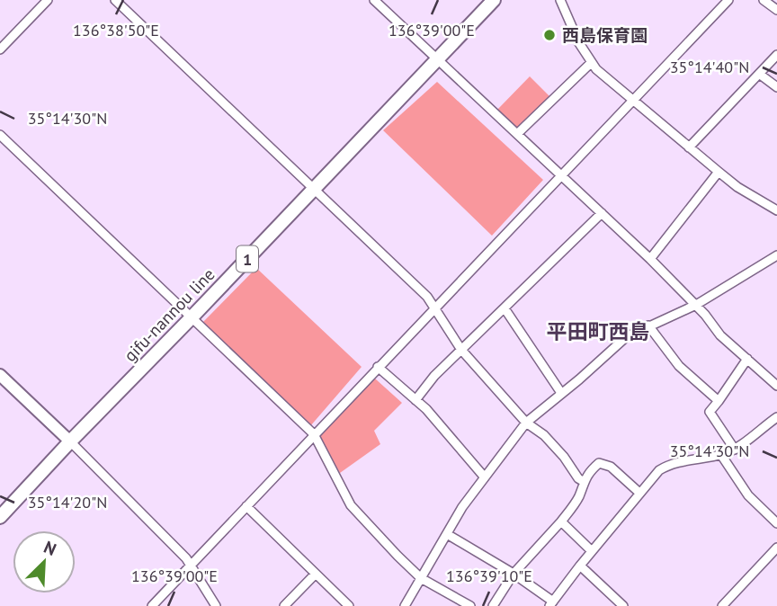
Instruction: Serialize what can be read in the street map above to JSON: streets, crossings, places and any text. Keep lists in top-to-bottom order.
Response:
{
  "streets": {
    "main road": ["1", "gifu-nannou line"]
  },
  "districts": ["平田町西島"],
  "places": ["西島保育園"],
  "north": "top right",
  "coordinates": [
    "136°38'50\"E",
    "136°39'00\"E",
    "35°14'40\"N",
    "35°14'30\"N",
    "35°14'20\"N",
    "136°39'10\"E"
  ]
}
